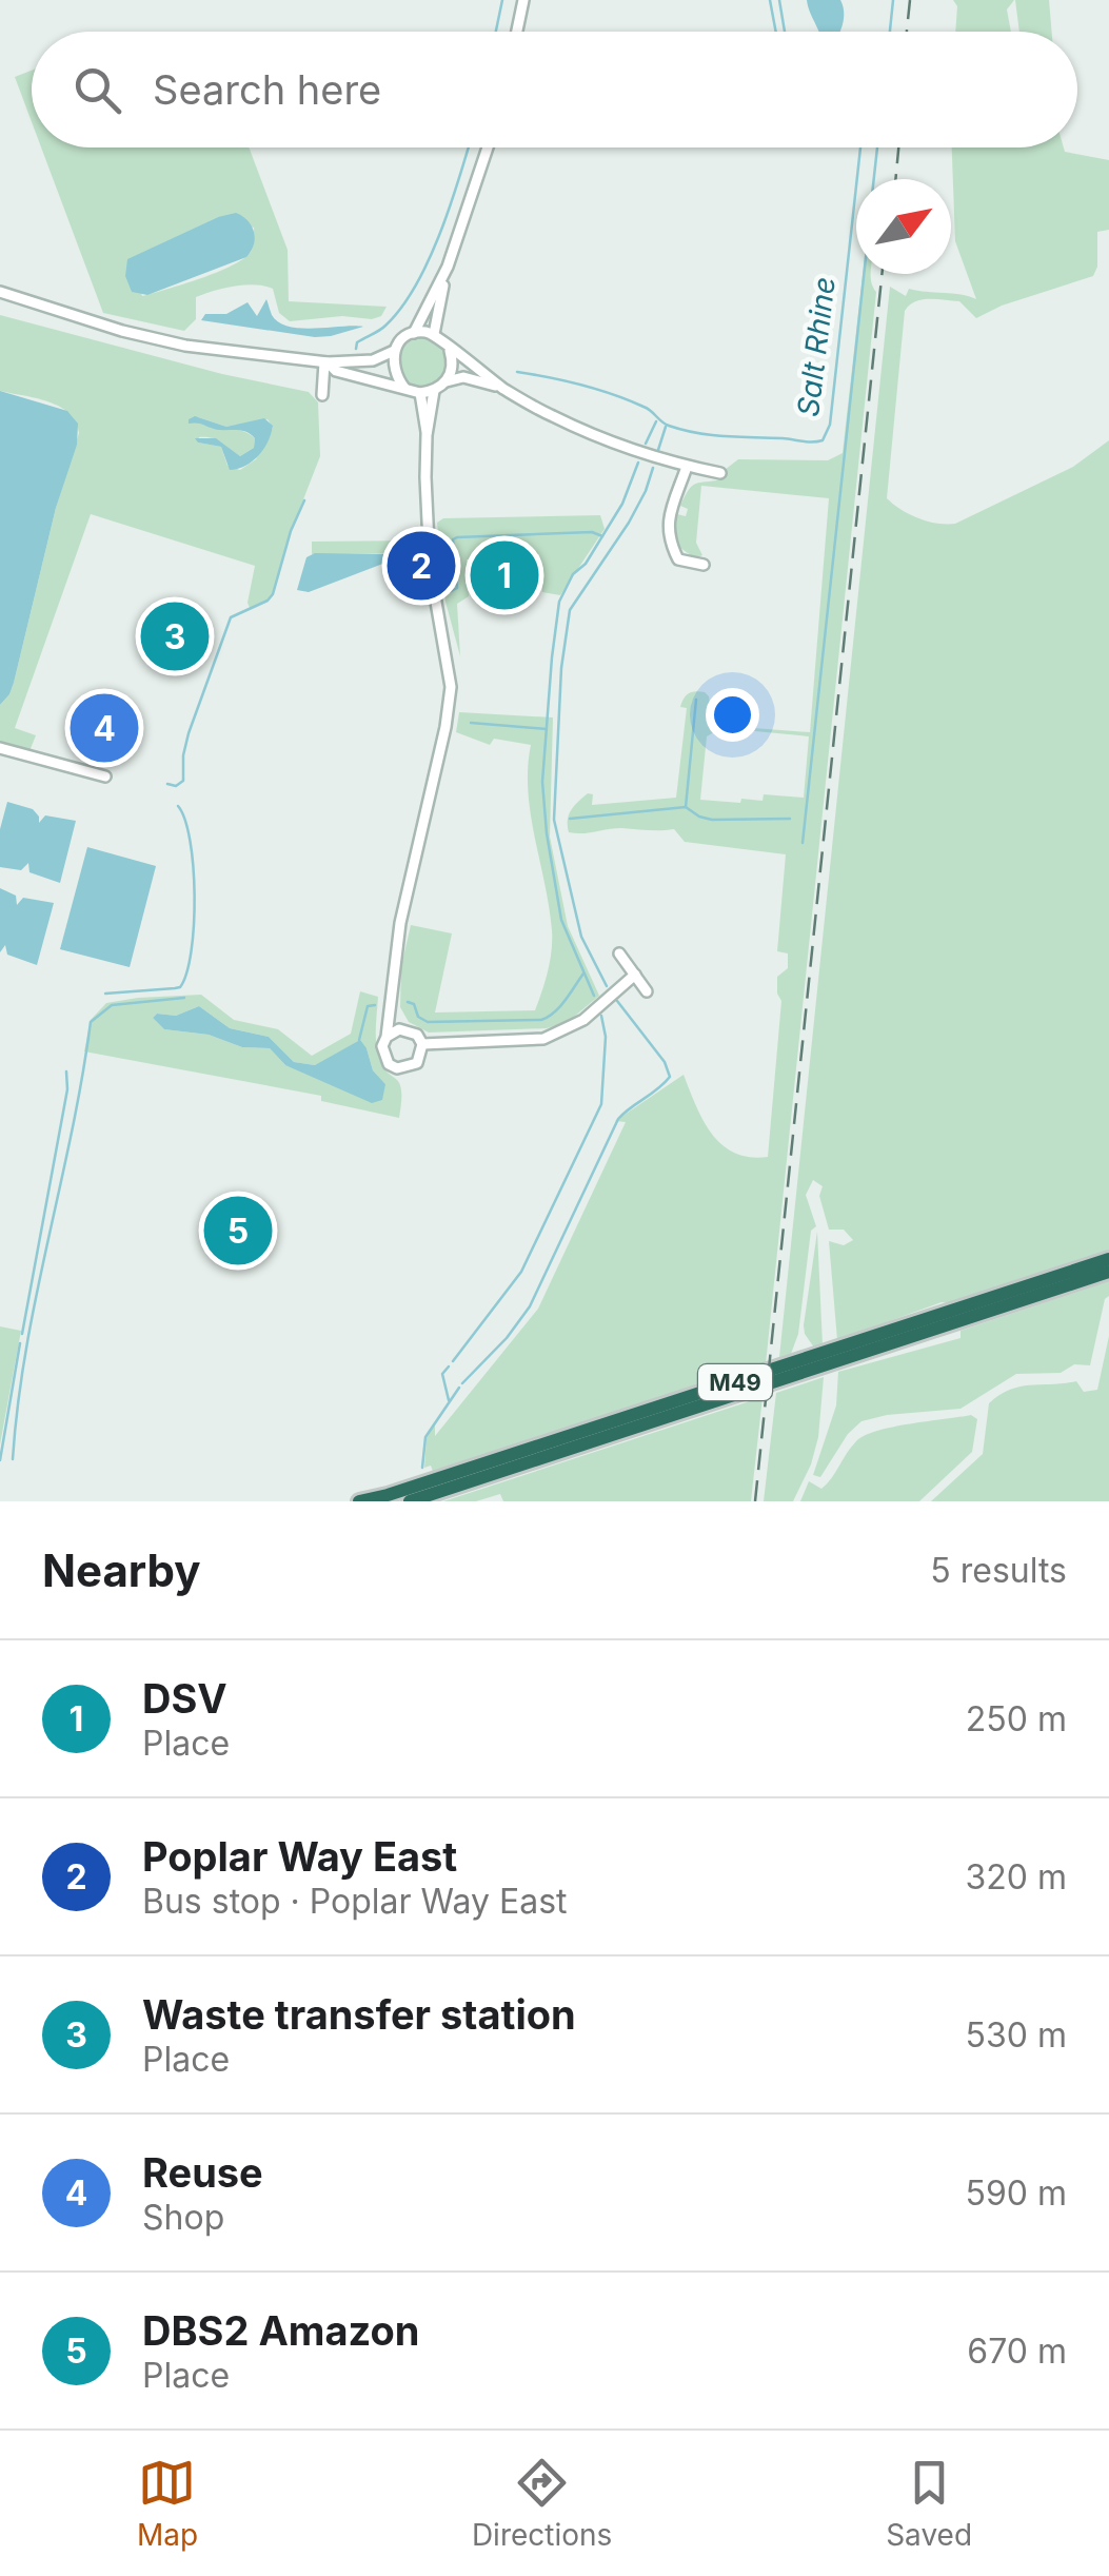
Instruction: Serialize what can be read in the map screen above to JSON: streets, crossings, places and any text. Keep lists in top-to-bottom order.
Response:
{
  "streets": {
    "highway": ["M49"]
  },
  "water": ["Salt Rhine"],
  "north": "top right",
  "page": {
    "search": "Search here",
    "pins": [
      "2",
      "1",
      "3",
      "4",
      "5"
    ],
    "heading": ["Nearby", "5 results"],
    "list": [
      {
        "mark": "1",
        "name": "DSV",
        "note": "Place",
        "value": "250 m"
      },
      {
        "mark": "2",
        "name": "Poplar Way East",
        "note": "Bus stop · Poplar Way East",
        "value": "320 m"
      },
      {
        "mark": "3",
        "name": "Waste transfer station",
        "note": "Place",
        "value": "530 m"
      },
      {
        "mark": "4",
        "name": "Reuse",
        "note": "Shop",
        "value": "590 m"
      },
      {
        "mark": "5",
        "name": "DBS2 Amazon",
        "note": "Place",
        "value": "670 m"
      }
    ],
    "nav": ["Map", "Directions", "Saved"]
  }
}
